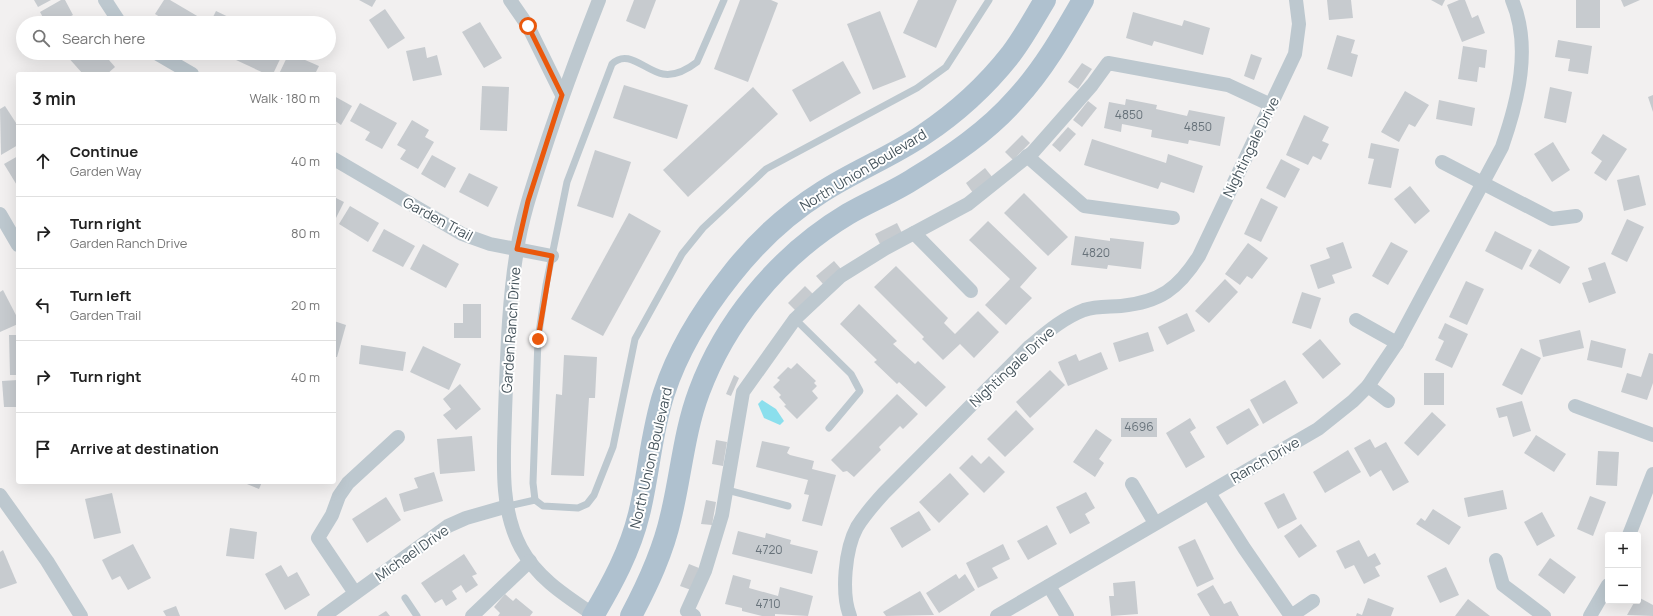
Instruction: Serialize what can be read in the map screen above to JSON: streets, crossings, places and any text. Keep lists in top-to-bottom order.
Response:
{
  "streets": {
    "main road": ["North Union Boulevard"],
    "street": [
      "Nightingale Drive",
      "Garden Trail",
      "Garden Ranch Drive",
      "Ranch Drive",
      "Michael Drive"
    ]
  },
  "crossings": [
    ["North Union Boulevard", "Garden Ranch Drive"],
    ["Garden Trail", "Garden Ranch Drive"],
    ["Garden Ranch Drive", "Michael Drive"]
  ],
  "house_numbers": [
    "4850",
    "4850",
    "4820",
    "4696",
    "4720",
    "4710"
  ],
  "page": {
    "search": "Search here",
    "heading": ["3 min", "Walk · 180 m"],
    "list": [
      ["Continue", "Garden Way", "40 m"],
      ["Turn right", "Garden Ranch Drive", "80 m"],
      ["Turn left", "Garden Trail", "20 m"],
      ["Turn right", "40 m"],
      "Arrive at destination"
    ],
    "map_buttons": ["+", "−"]
  }
}
